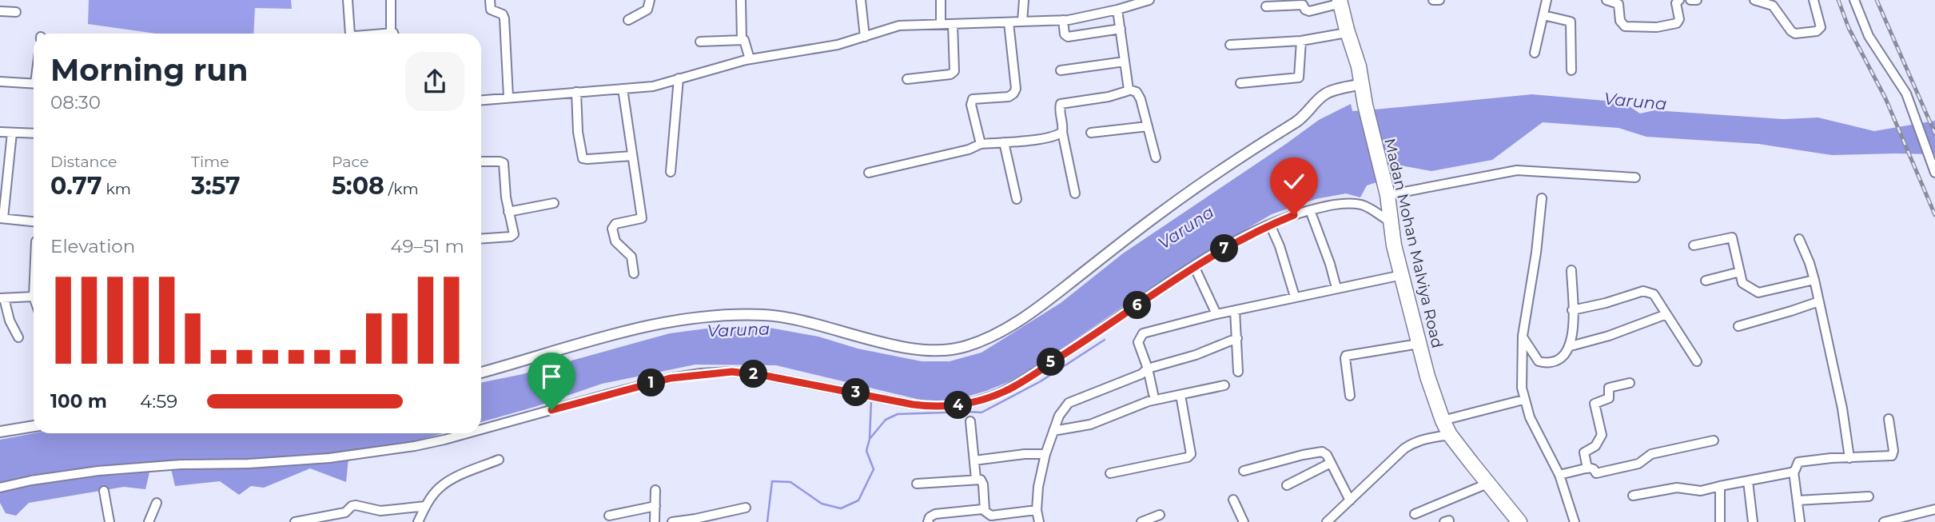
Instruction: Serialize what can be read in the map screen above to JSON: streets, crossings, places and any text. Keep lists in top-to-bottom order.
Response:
{
  "streets": {
    "highway": ["Madan Mohan Malviya Road"]
  },
  "water": ["Varuna"],
  "page": {
    "heading": ["Morning run", "08:30"],
    "stats": [
      ["Distance", "0.77 km"],
      ["Time", "3:57"],
      ["Pace", "5:08 /km"]
    ],
    "chart": ["Elevation", "49–51 m"],
    "pins": [
      "7",
      "6",
      "5",
      "2",
      "1",
      "3",
      "4"
    ],
    "list": [
      {
        "name": "100 m",
        "note": "4:59"
      }
    ]
  }
}
